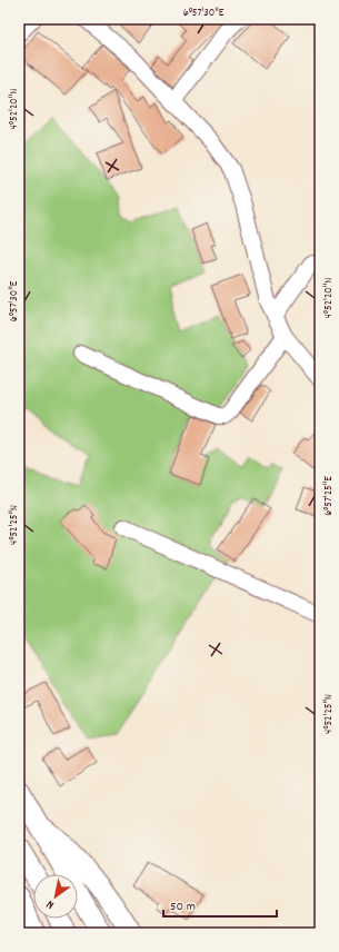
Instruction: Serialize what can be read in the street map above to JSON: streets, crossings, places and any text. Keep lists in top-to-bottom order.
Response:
{
  "scale_bar": "50 m",
  "north": "bottom left",
  "coordinates": [
    "6°57'30\"E",
    "4°52'20\"N",
    "6°57'25\"E",
    "4°52'25\"N"
  ]
}
